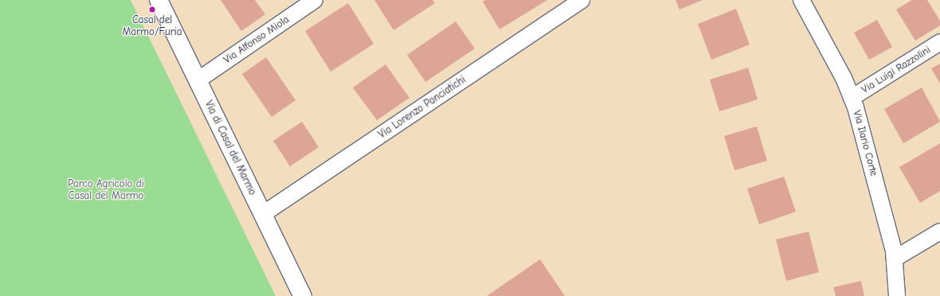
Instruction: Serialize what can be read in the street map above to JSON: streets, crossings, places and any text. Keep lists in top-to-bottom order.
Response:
{
  "streets": {
    "main road": ["Via di Casal del Marmo"],
    "street": [
      "Via Alfonso Miola",
      "Via Luigi Razzolini",
      "Via Lorenzo Panciatichi",
      "Via Ilario Corte"
    ]
  },
  "crossings": [
    ["Via Alfonso Miola", "Via di Casal del Marmo"],
    ["Via Luigi Razzolini", "Via Ilario Corte"],
    ["Via Lorenzo Panciatichi", "Via di Casal del Marmo"]
  ],
  "parks": ["Parco Agricolo di Casal del Marmo"],
  "places": ["Casal del Marmo/Furia"]
}
